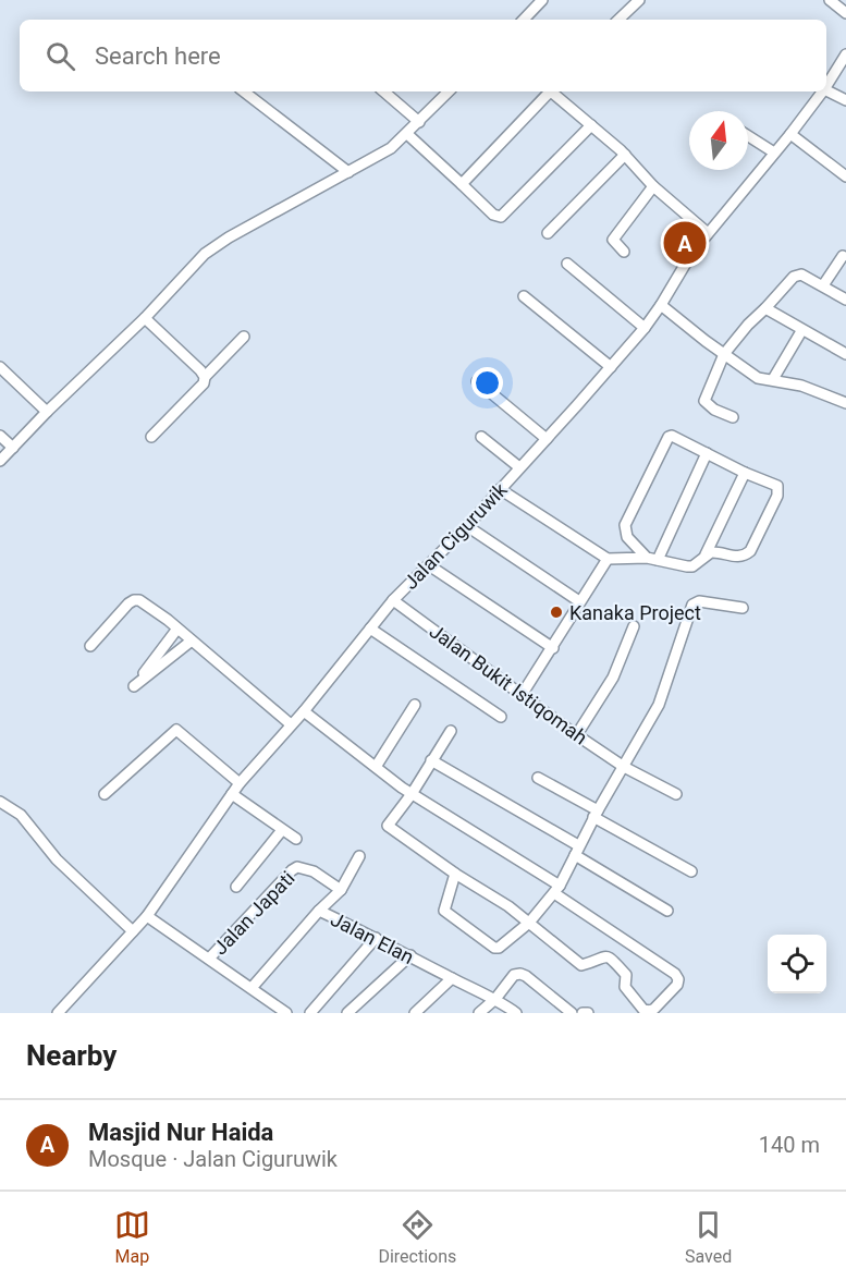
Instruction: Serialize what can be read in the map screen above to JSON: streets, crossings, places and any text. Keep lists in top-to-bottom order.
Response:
{
  "streets": {
    "street": [
      "Jalan Ciguruwik",
      "Jalan Bukit Istiqomah",
      "Jalan Japati",
      "Jalan Elan"
    ]
  },
  "crossings": [
    ["Jalan Ciguruwik", "Jalan Bukit Istiqomah"]
  ],
  "places": ["Kanaka Project"],
  "north": "top",
  "page": {
    "search": "Search here",
    "pins": "A",
    "heading": "Nearby",
    "list": [
      {
        "mark": "A",
        "name": "Masjid Nur Haida",
        "note": "Mosque · Jalan Ciguruwik",
        "value": "140 m"
      }
    ],
    "nav": ["Map", "Directions", "Saved"]
  }
}
